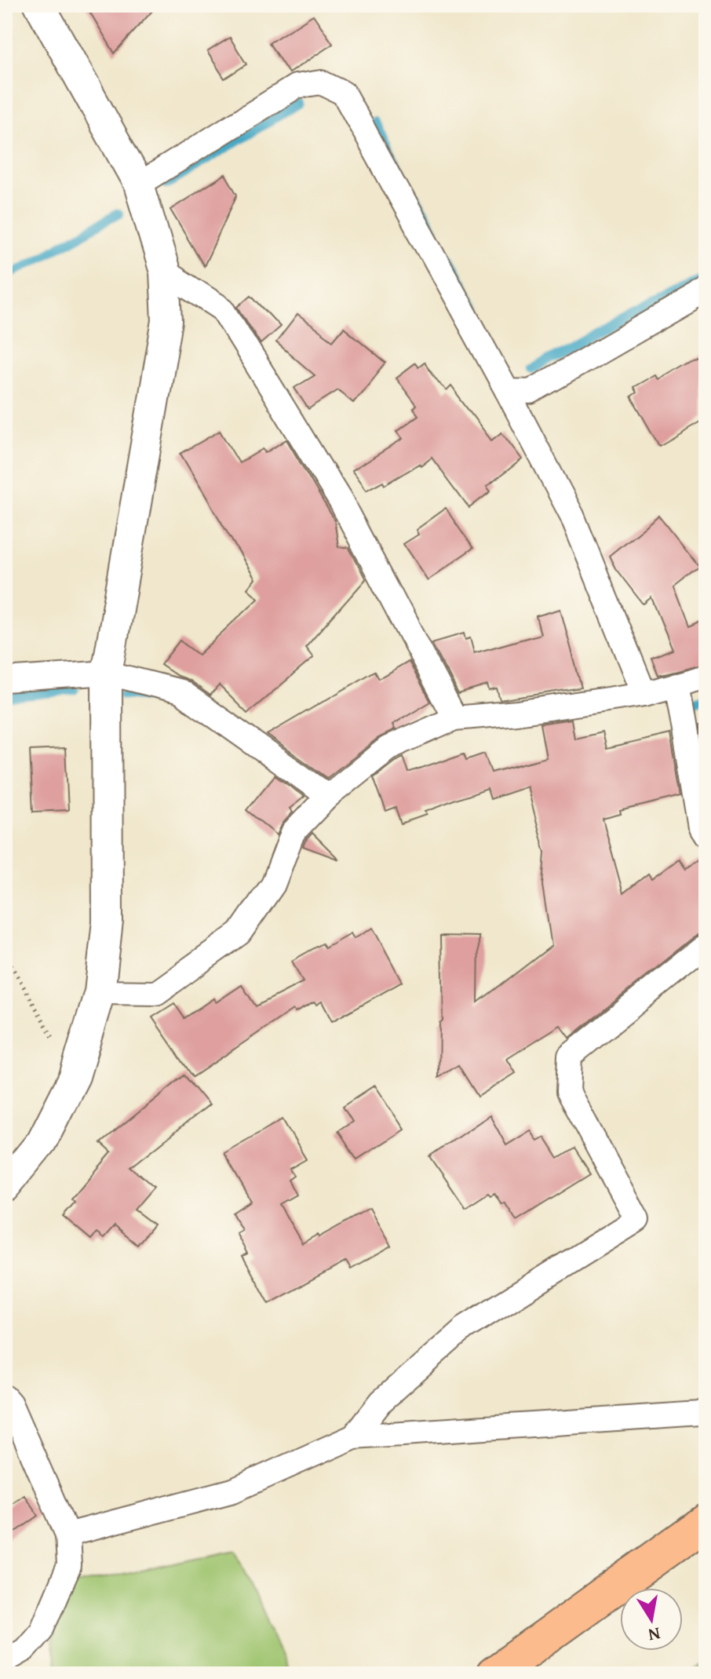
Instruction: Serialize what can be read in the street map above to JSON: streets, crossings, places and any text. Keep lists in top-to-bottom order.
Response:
{
  "north": "bottom"
}
